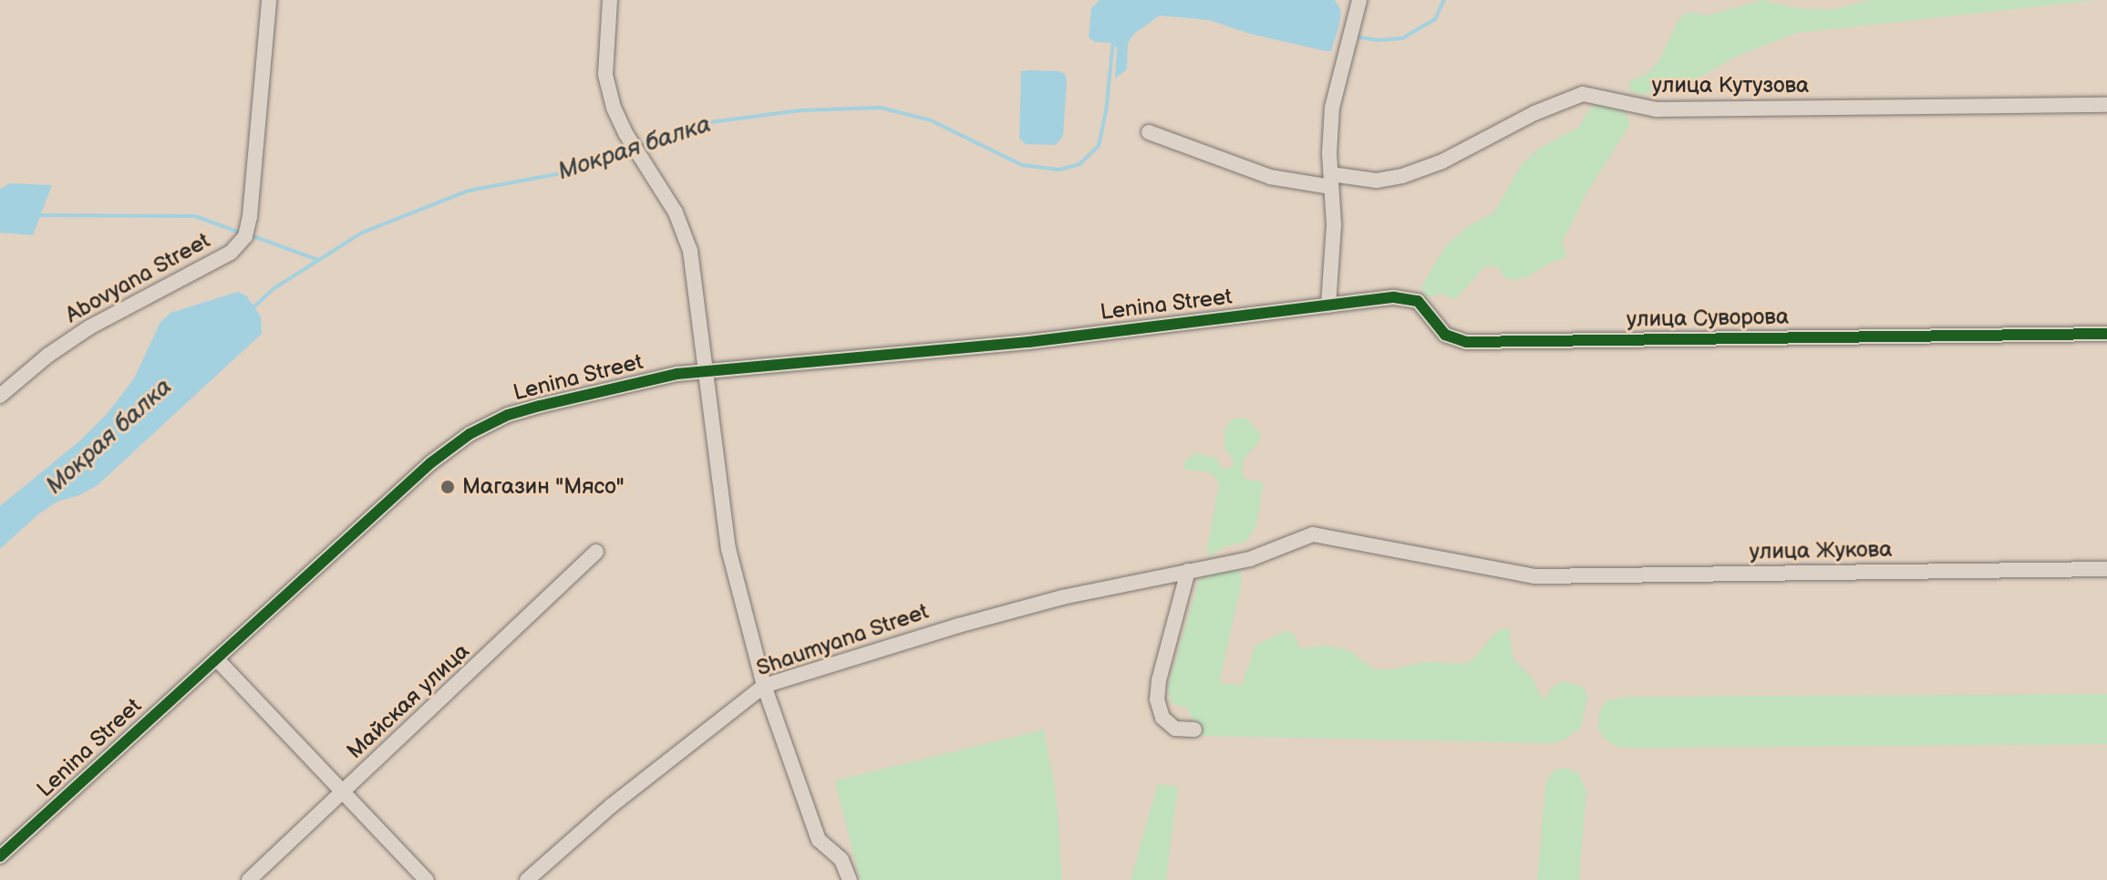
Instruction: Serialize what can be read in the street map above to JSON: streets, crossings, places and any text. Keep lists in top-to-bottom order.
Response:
{
  "streets": {
    "street": [
      "улица Кутузова",
      "Abovyana Street",
      "Lenina Street",
      "улица Суворова",
      "улица Жукова",
      "Shaumyana Street",
      "Майская улица"
    ]
  },
  "crossings": [
    ["Lenina Street", "улица Суворова"],
    ["улица Жукова", "Shaumyana Street"]
  ],
  "water": ["Мокрая балка"],
  "places": ["Магазин \"Мясо\""]
}
